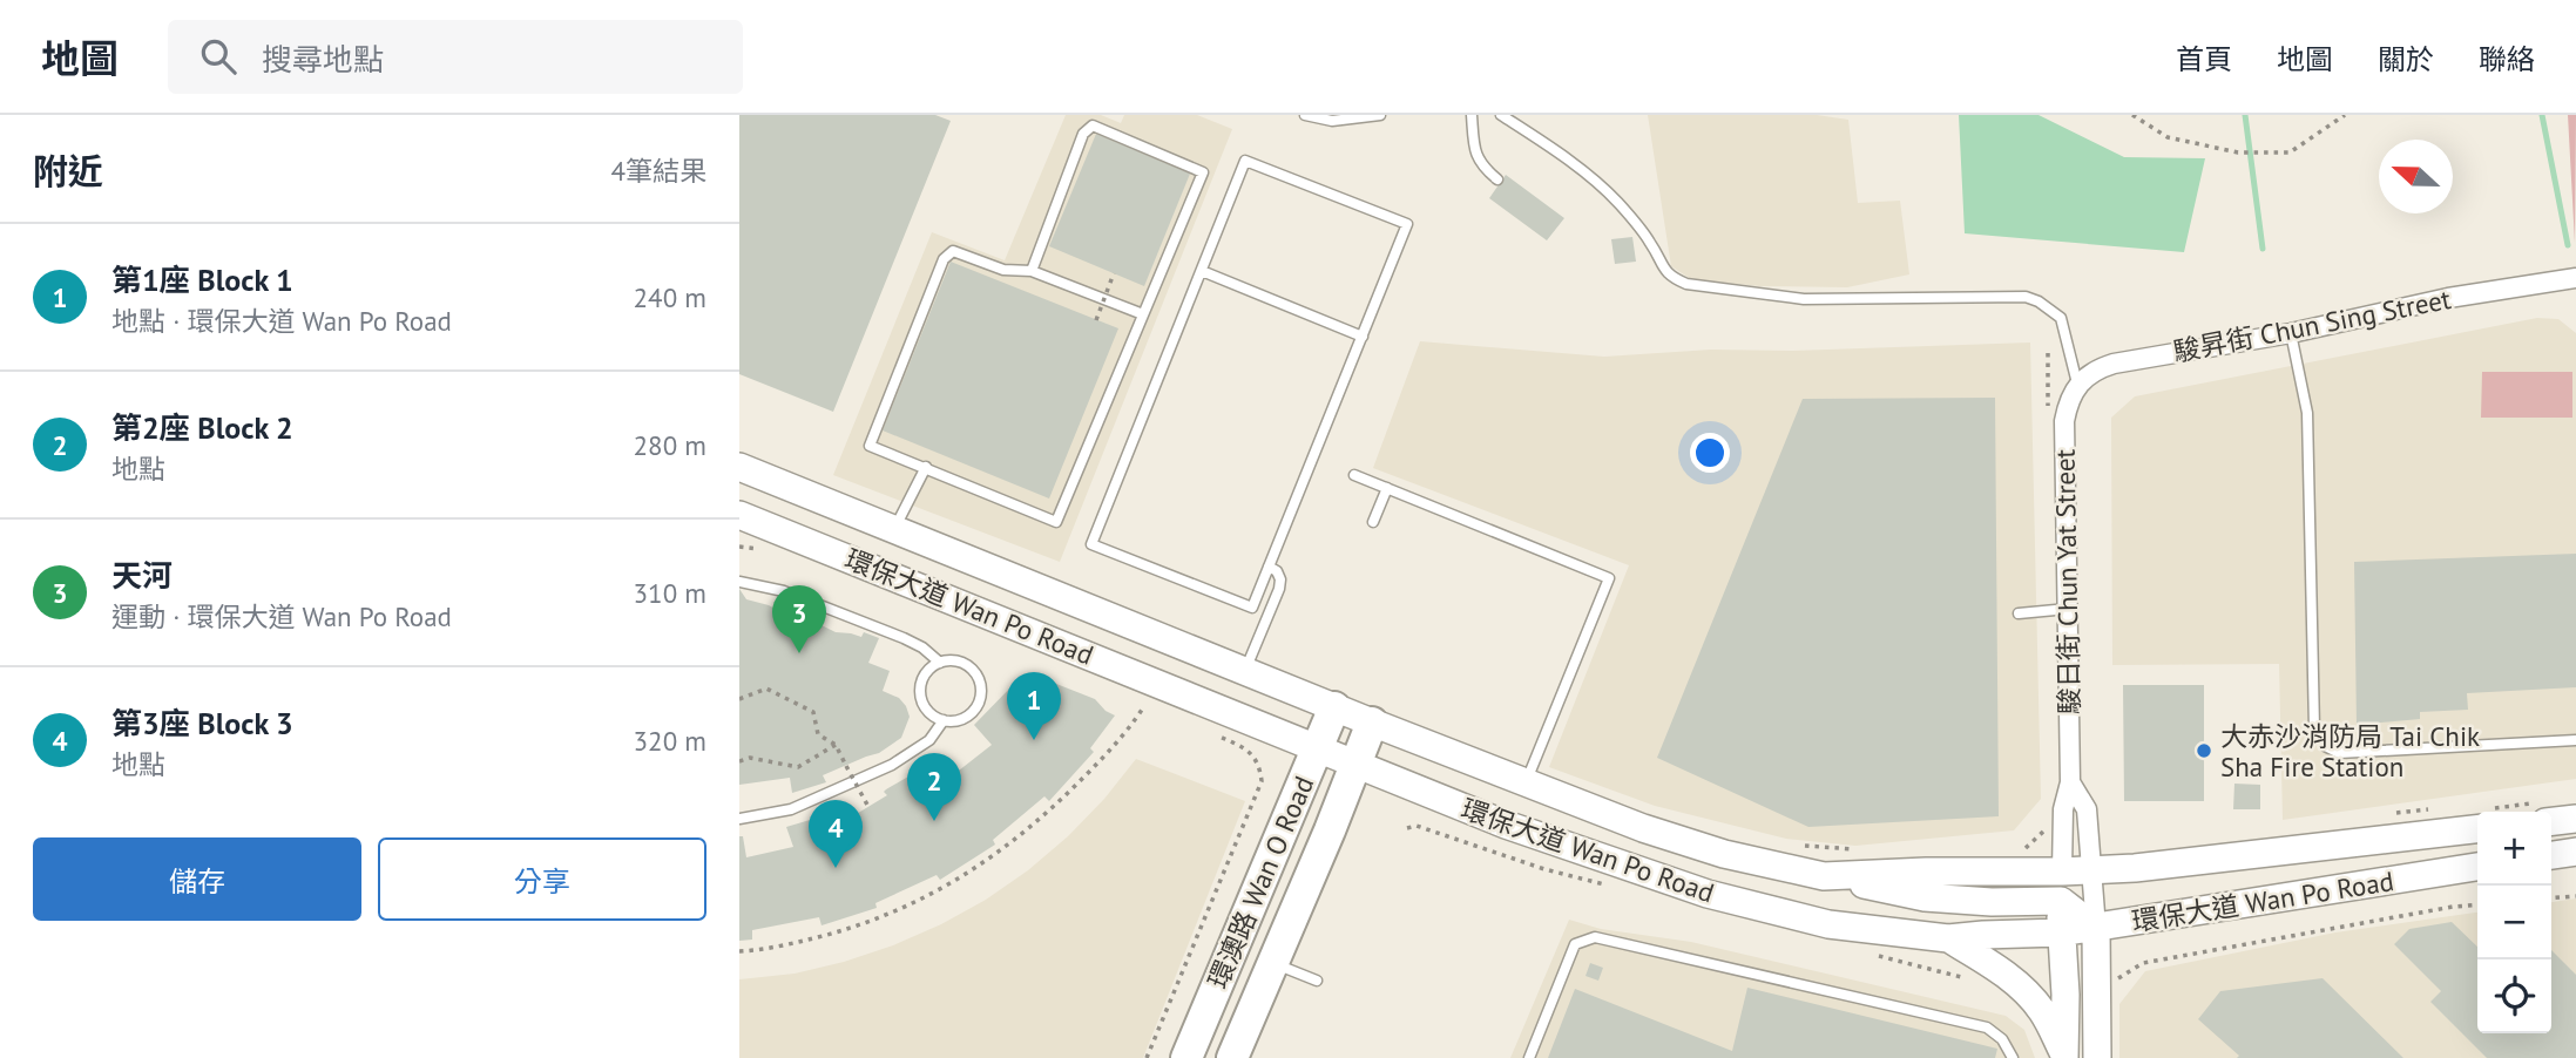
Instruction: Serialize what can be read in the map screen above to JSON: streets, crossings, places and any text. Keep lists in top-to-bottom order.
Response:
{
  "streets": {
    "main road": ["駿日街 Chun Yat Street", "環保大道 Wan Po Road", "環澳路 Wan O Road"],
    "street": ["駿昇街 Chun Sing Street"]
  },
  "crossings": [
    ["駿昇街 Chun Sing Street", "駿日街 Chun Yat Street"],
    ["駿日街 Chun Yat Street", "環保大道 Wan Po Road"],
    ["環保大道 Wan Po Road", "環澳路 Wan O Road"]
  ],
  "places": ["大赤沙消防局 Tai Chik Sha Fire Station"],
  "north": "left",
  "page": {
    "header": "地圖",
    "search": "搜尋地點",
    "nav": [
      "首頁",
      "地圖",
      "關於",
      "聯絡"
    ],
    "heading": ["附近", "4筆結果"],
    "list": [
      {
        "mark": "1",
        "name": "第1座 Block 1",
        "note": "地點 · 環保大道 Wan Po Road",
        "value": "240 m"
      },
      {
        "mark": "2",
        "name": "第2座 Block 2",
        "note": "地點",
        "value": "280 m"
      },
      {
        "mark": "3",
        "name": "天河",
        "note": "運動 · 環保大道 Wan Po Road",
        "value": "310 m"
      },
      {
        "mark": "4",
        "name": "第3座 Block 3",
        "note": "地點",
        "value": "320 m"
      }
    ],
    "pins": [
      "3",
      "1",
      "2",
      "4"
    ],
    "map_buttons": ["+", "−"],
    "buttons": ["儲存", "分享"]
  }
}
